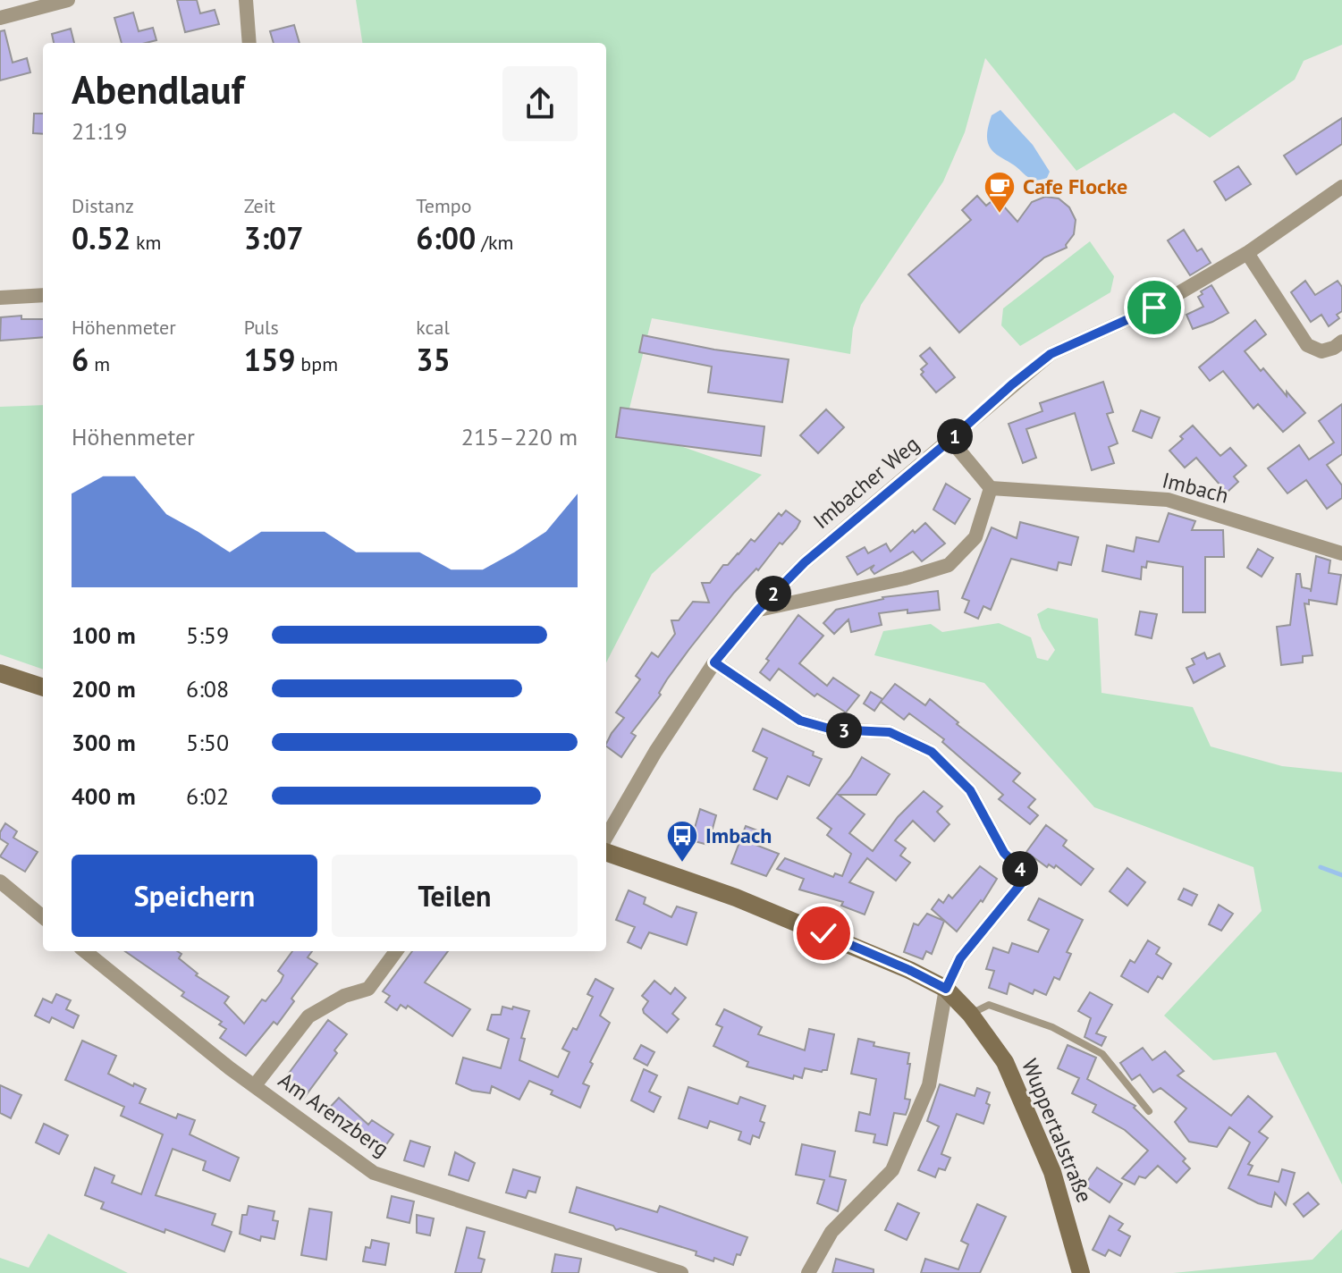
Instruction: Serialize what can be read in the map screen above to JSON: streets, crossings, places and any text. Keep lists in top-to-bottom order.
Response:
{
  "streets": {
    "main road": ["Wuppertalstraße"],
    "street": ["Imbacher Weg", "Imbach", "Am Arenzberg"]
  },
  "places": {
    "cafe": ["Cafe Flocke"],
    "bus stop": ["Imbach"]
  },
  "page": {
    "heading": ["Abendlauf", "21:19"],
    "stats": [
      ["Distanz", "0.52 km"],
      ["Zeit", "3:07"],
      ["Tempo", "6:00 /km"],
      ["Höhenmeter", "6 m"],
      ["Puls", "159 bpm"],
      ["kcal", "35"]
    ],
    "chart": ["Höhenmeter", "215–220 m"],
    "pins": [
      "1",
      "2",
      "3",
      "4"
    ],
    "list": [
      {
        "name": "100 m",
        "note": "5:59"
      },
      {
        "name": "200 m",
        "note": "6:08"
      },
      {
        "name": "300 m",
        "note": "5:50"
      },
      {
        "name": "400 m",
        "note": "6:02"
      }
    ],
    "buttons": ["Speichern", "Teilen"]
  }
}
